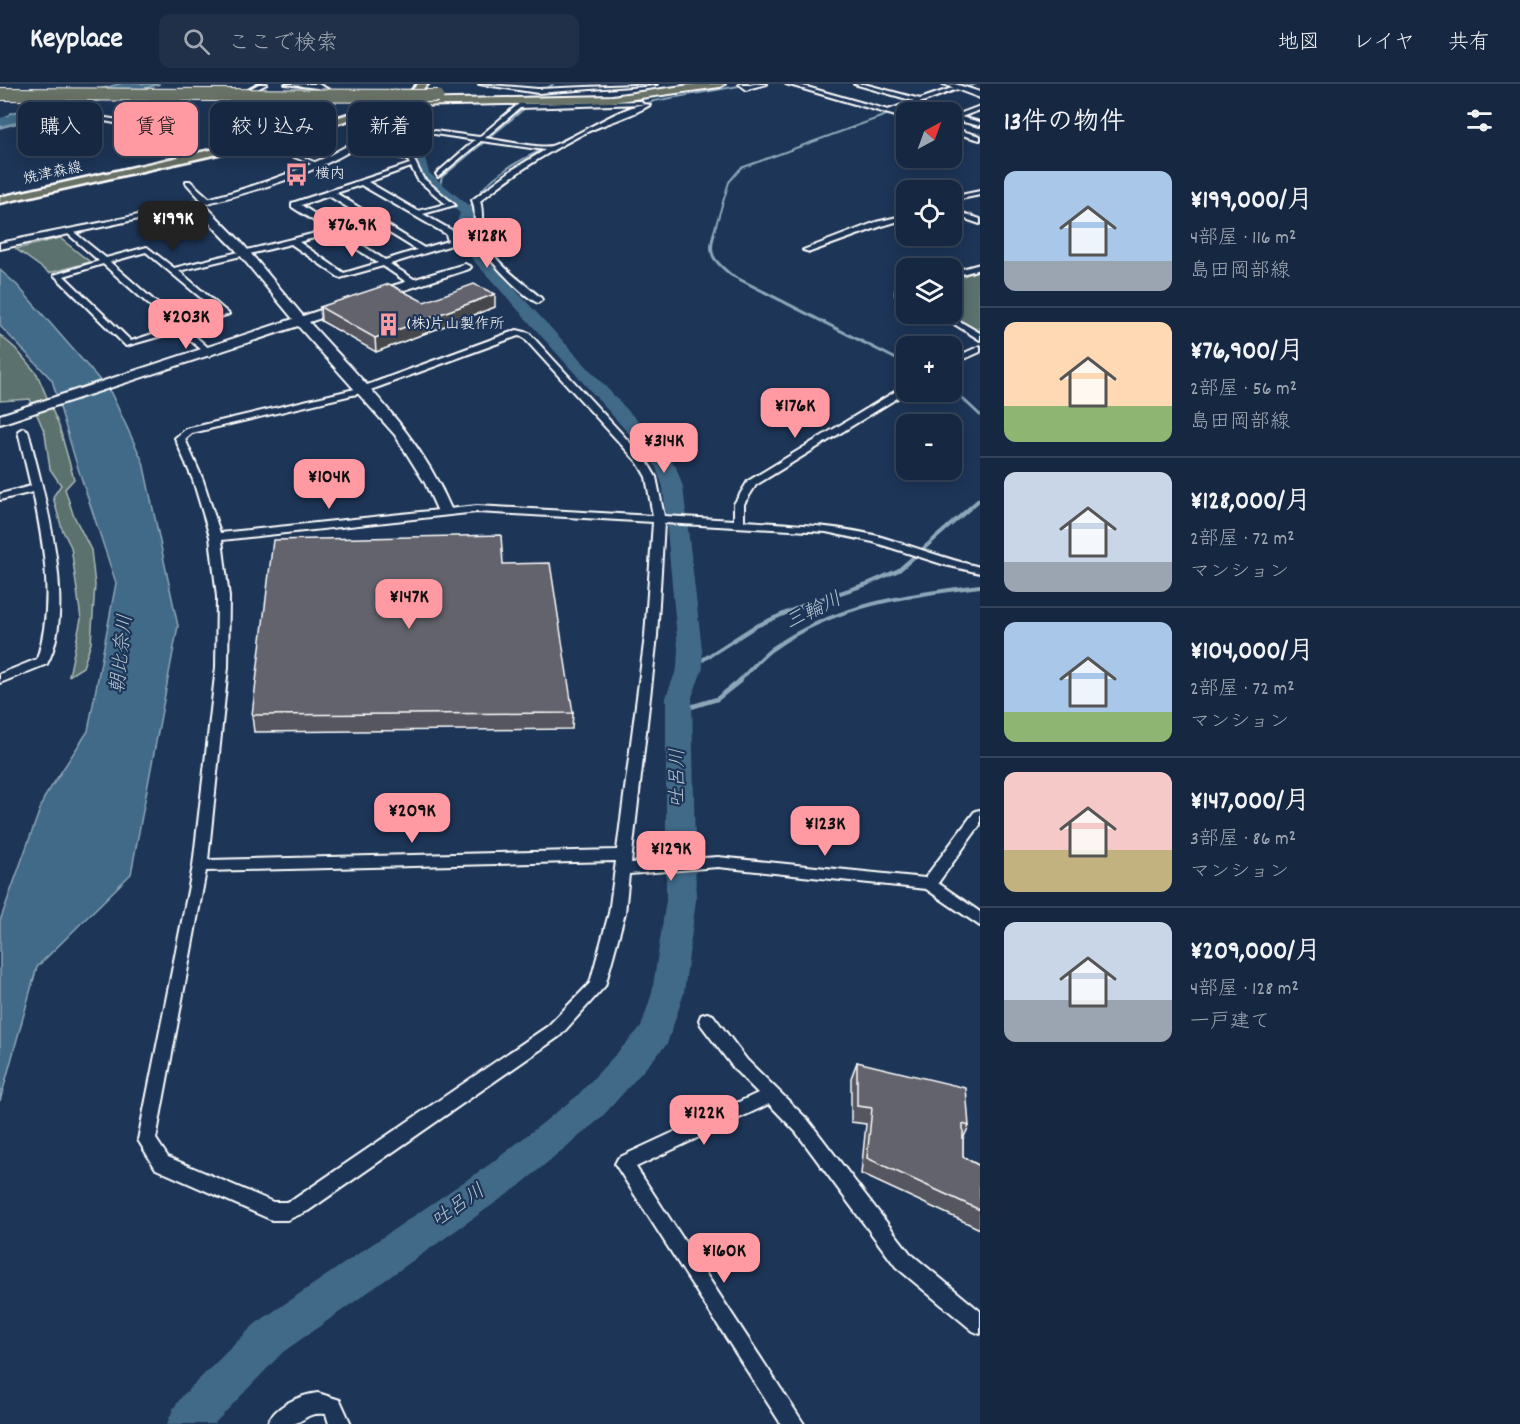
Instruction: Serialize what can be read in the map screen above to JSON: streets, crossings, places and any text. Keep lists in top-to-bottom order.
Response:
{
  "streets": {
    "main road": ["焼津森線"]
  },
  "water": ["三輪川", "朝比奈川", "吐呂川"],
  "places": {
    "bus stop": ["横内"],
    "building": ["(株)片山製作所"]
  },
  "north": "top right",
  "page": {
    "header": "Keyplace",
    "search": "ここで検索",
    "nav": ["地図", "レイヤ", "共有"],
    "heading": "13件の物件",
    "map_buttons": ["+", "−"],
    "chip": [
      "購入",
      "賃貸",
      "絞り込み",
      "新着"
    ],
    "list": [
      {
        "name": "¥199,000/月",
        "note": "4部屋 · 116 m² · 島田岡部線"
      },
      {
        "name": "¥76,900/月",
        "note": "2部屋 · 56 m² · 島田岡部線"
      },
      {
        "name": "¥128,000/月",
        "note": "2部屋 · 72 m² · マンション"
      },
      {
        "name": "¥104,000/月",
        "note": "2部屋 · 72 m² · マンション"
      },
      {
        "name": "¥147,000/月",
        "note": "3部屋 · 86 m² · マンション"
      },
      {
        "name": "¥209,000/月",
        "note": "4部屋 · 128 m² · 一戸建て"
      }
    ],
    "price": [
      "¥199K",
      "¥76.9K",
      "¥128K",
      "¥203K",
      "¥176K",
      "¥314K",
      "¥104K",
      "¥147K",
      "¥209K",
      "¥123K",
      "¥129K",
      "¥122K",
      "¥160K"
    ]
  }
}
